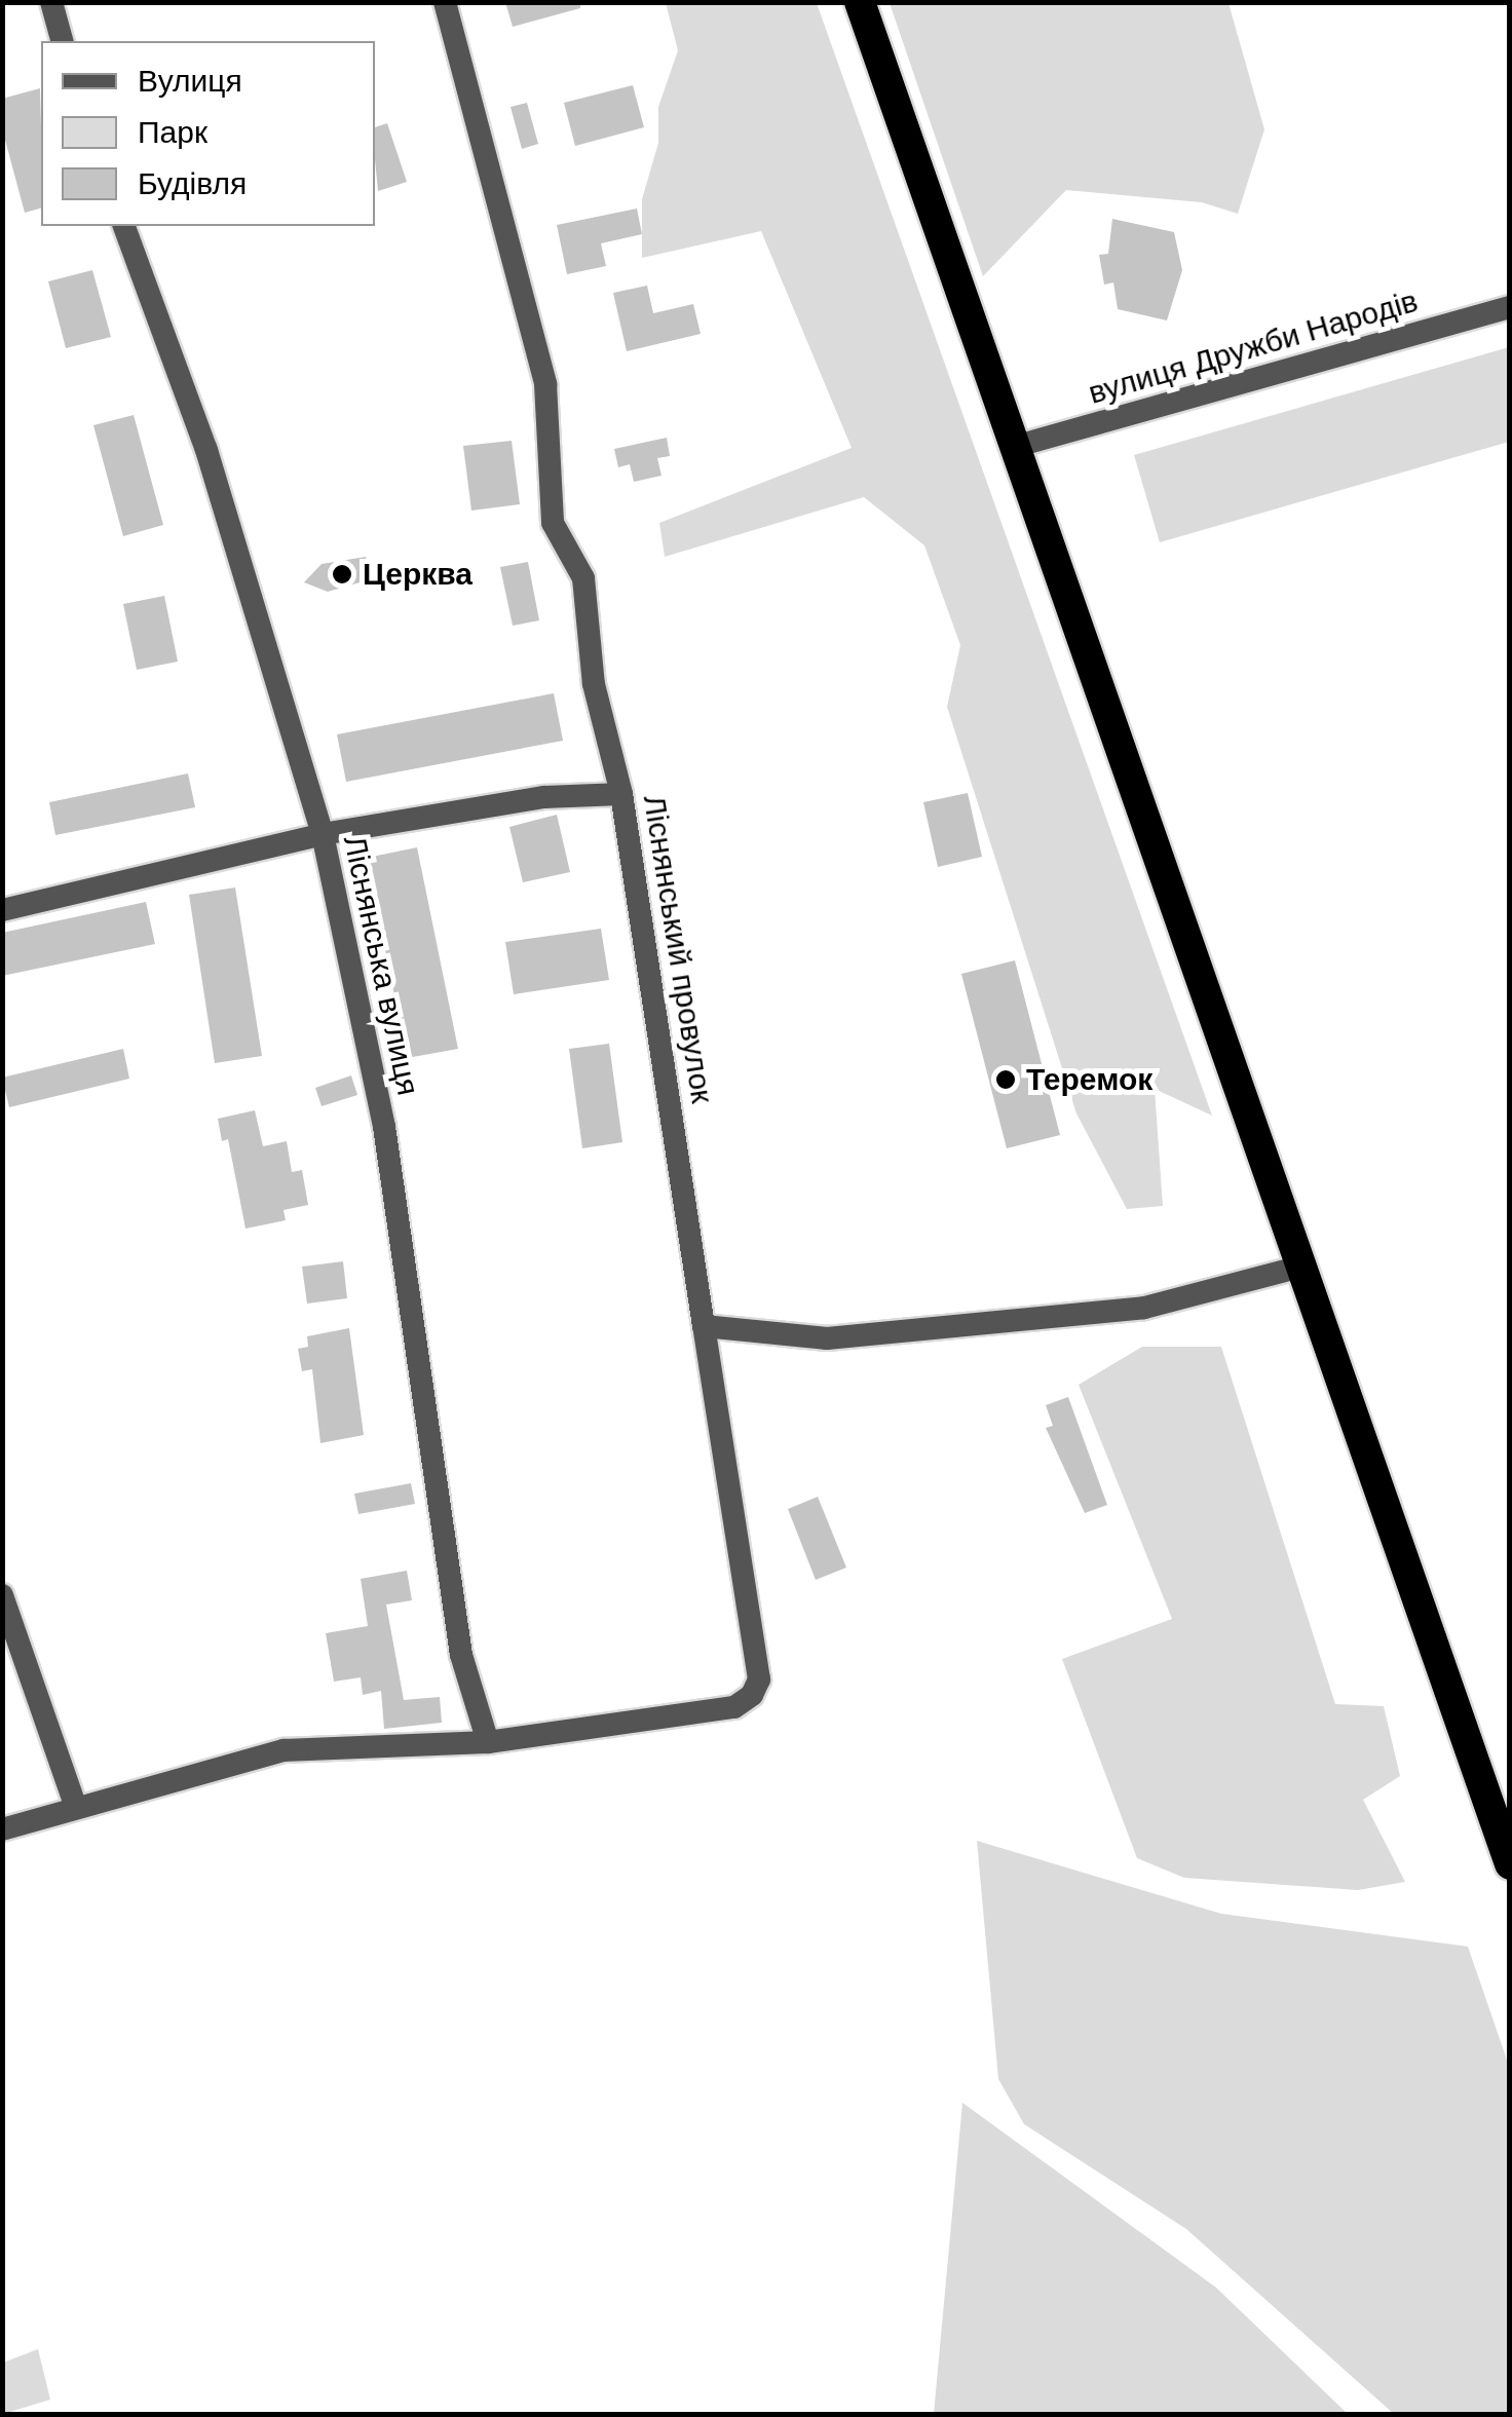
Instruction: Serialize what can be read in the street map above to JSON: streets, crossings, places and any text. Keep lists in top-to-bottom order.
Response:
{
  "streets": {
    "street": ["вулиця Дружби Народів", "Ліснянський провулок", "Ліснянська вулиця"]
  },
  "crossings": [
    ["Ліснянський провулок", "Ліснянська вулиця"]
  ],
  "places": ["Церква", "Теремок"],
  "legend": ["Вулиця", "Парк", "Будівля"]
}
